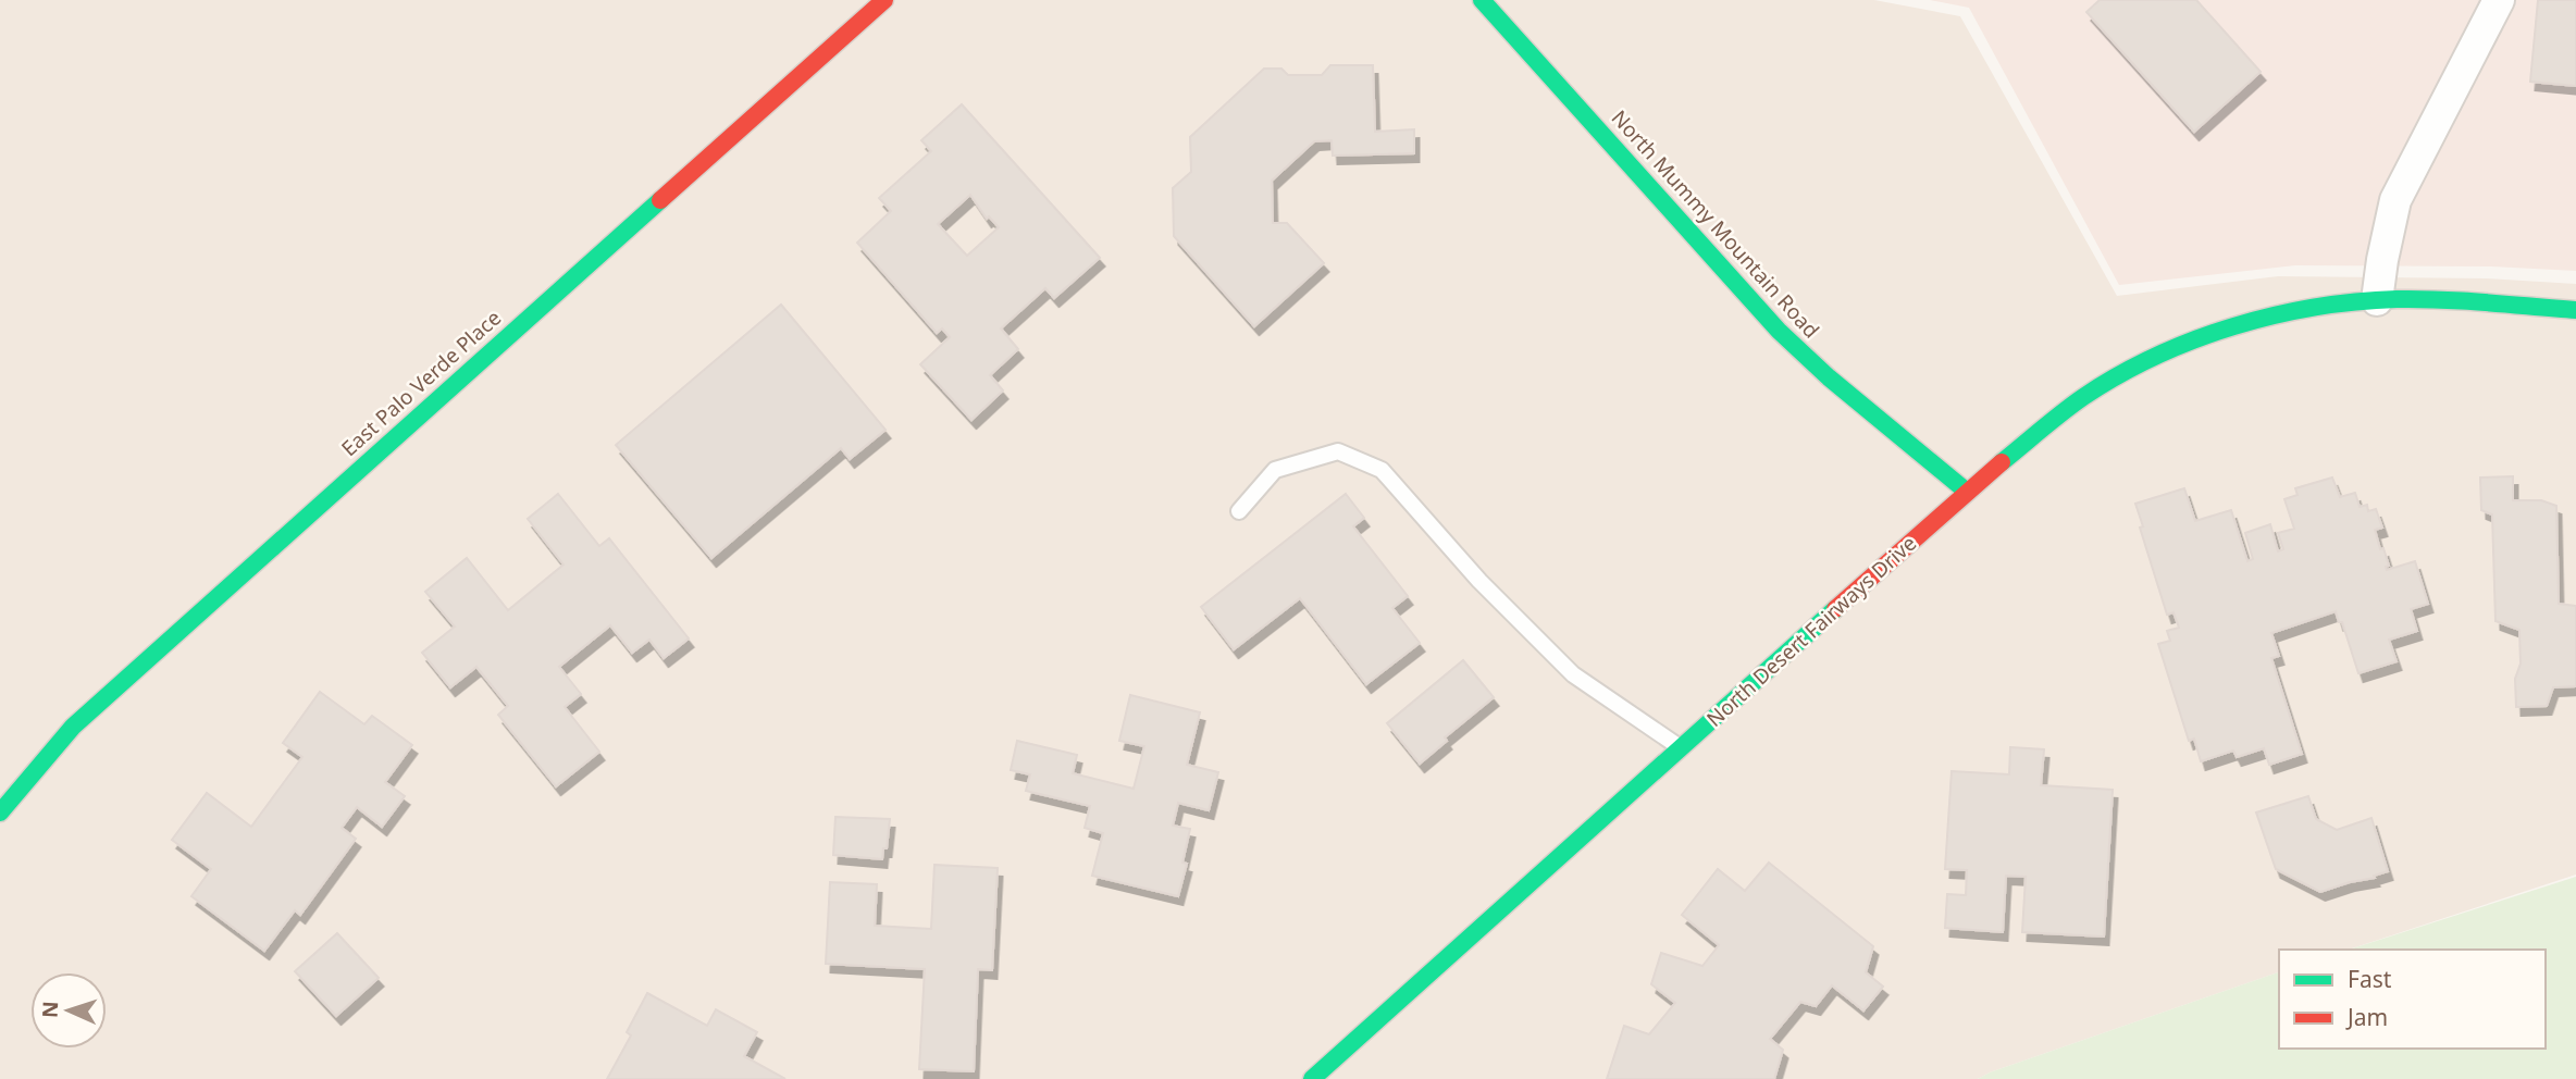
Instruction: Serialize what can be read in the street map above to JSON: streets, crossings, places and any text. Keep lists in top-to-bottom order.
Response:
{
  "streets": {
    "street": ["North Mummy Mountain Road", "East Palo Verde Place", "North Desert Fairways Drive"]
  },
  "crossings": [
    ["North Mummy Mountain Road", "North Desert Fairways Drive"]
  ],
  "legend": ["Fast", "Jam"],
  "north": "left"
}
